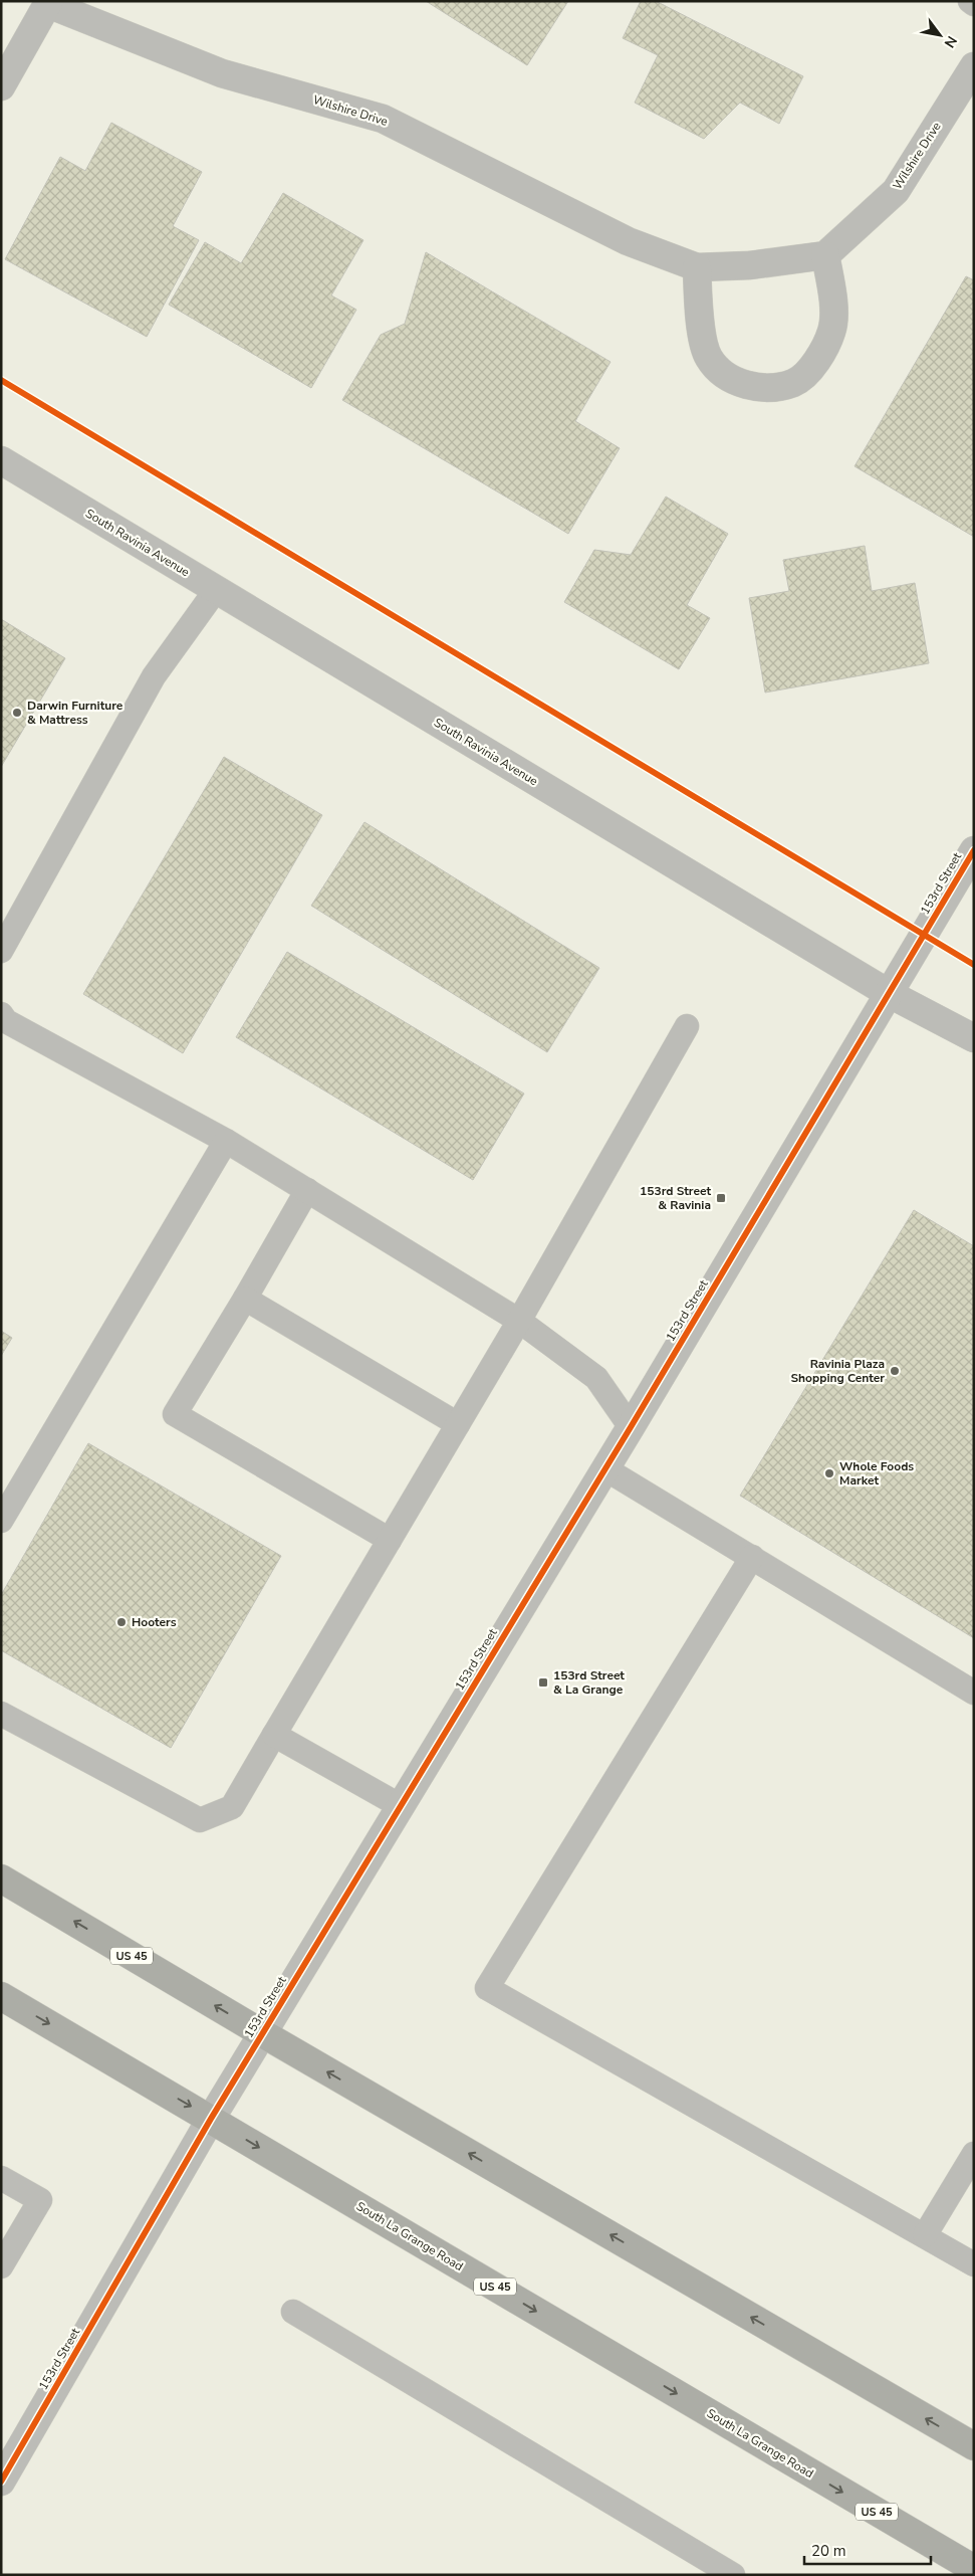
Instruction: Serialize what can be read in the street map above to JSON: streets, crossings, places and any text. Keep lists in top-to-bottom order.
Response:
{
  "streets": {
    "highway": ["US 45", "South La Grange Road"],
    "street": ["Wilshire Drive", "South Ravinia Avenue", "153rd Street"]
  },
  "crossings": [
    ["South Ravinia Avenue", "153rd Street"],
    ["153rd Street", "US 45"],
    ["153rd Street", "South La Grange Road"]
  ],
  "places": {
    "other": [
      "Darwin Furniture & Mattress",
      "Ravinia Plaza Shopping Center",
      "Whole Foods Market",
      "Hooters"
    ],
    "transit": ["153rd Street & Ravinia", "153rd Street & La Grange"]
  },
  "scale_bar": "20 m",
  "north": "bottom right"
}
